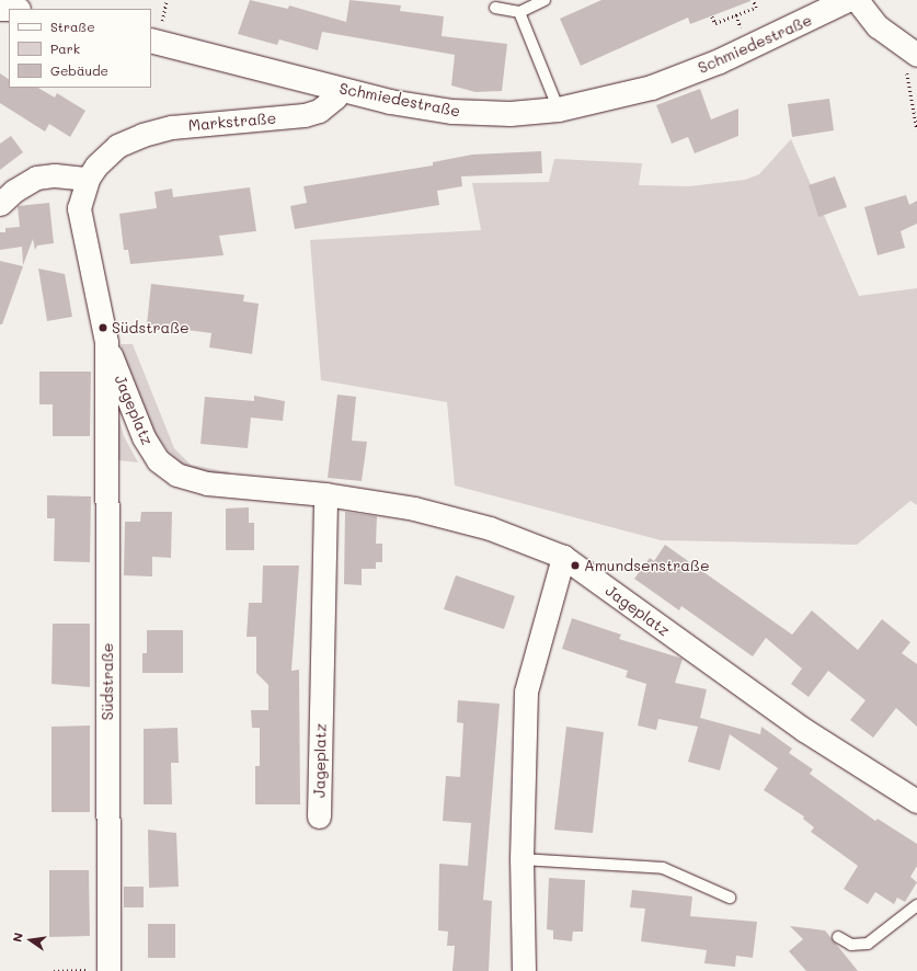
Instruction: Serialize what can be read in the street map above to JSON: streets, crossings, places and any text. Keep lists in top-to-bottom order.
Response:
{
  "streets": {
    "main road": ["Schmiedestraße"],
    "street": ["Markstraße", "Jageplatz", "Südstraße"]
  },
  "crossings": [
    ["Schmiedestraße", "Markstraße"],
    ["Markstraße", "Südstraße"],
    ["Jageplatz", "Südstraße"]
  ],
  "places": ["Südstraße", "Amundsenstraße"],
  "legend": ["Straße", "Park", "Gebäude"],
  "north": "left"
}
